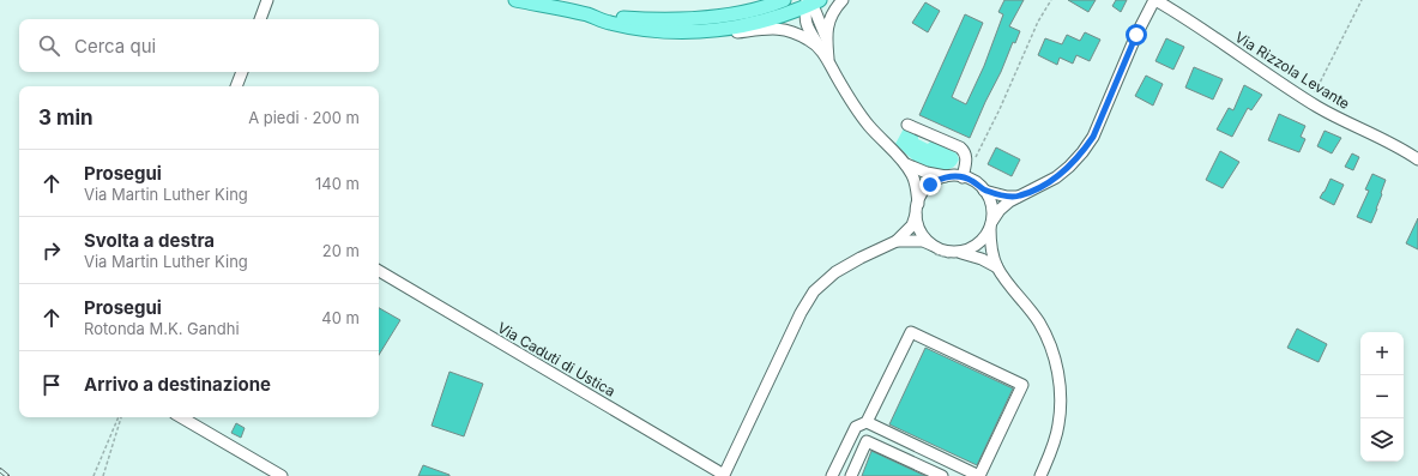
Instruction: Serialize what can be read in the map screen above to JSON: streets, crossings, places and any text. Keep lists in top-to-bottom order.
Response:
{
  "streets": {
    "street": ["Via Rizzola Levante", "Via Caduti di Ustica"]
  },
  "page": {
    "search": "Cerca qui",
    "heading": ["3 min", "A piedi · 200 m"],
    "list": [
      ["Prosegui", "Via Martin Luther King", "140 m"],
      ["Svolta a destra", "Via Martin Luther King", "20 m"],
      ["Prosegui", "Rotonda M.K. Gandhi", "40 m"],
      "Arrivo a destinazione"
    ],
    "map_buttons": ["+", "−"]
  }
}
